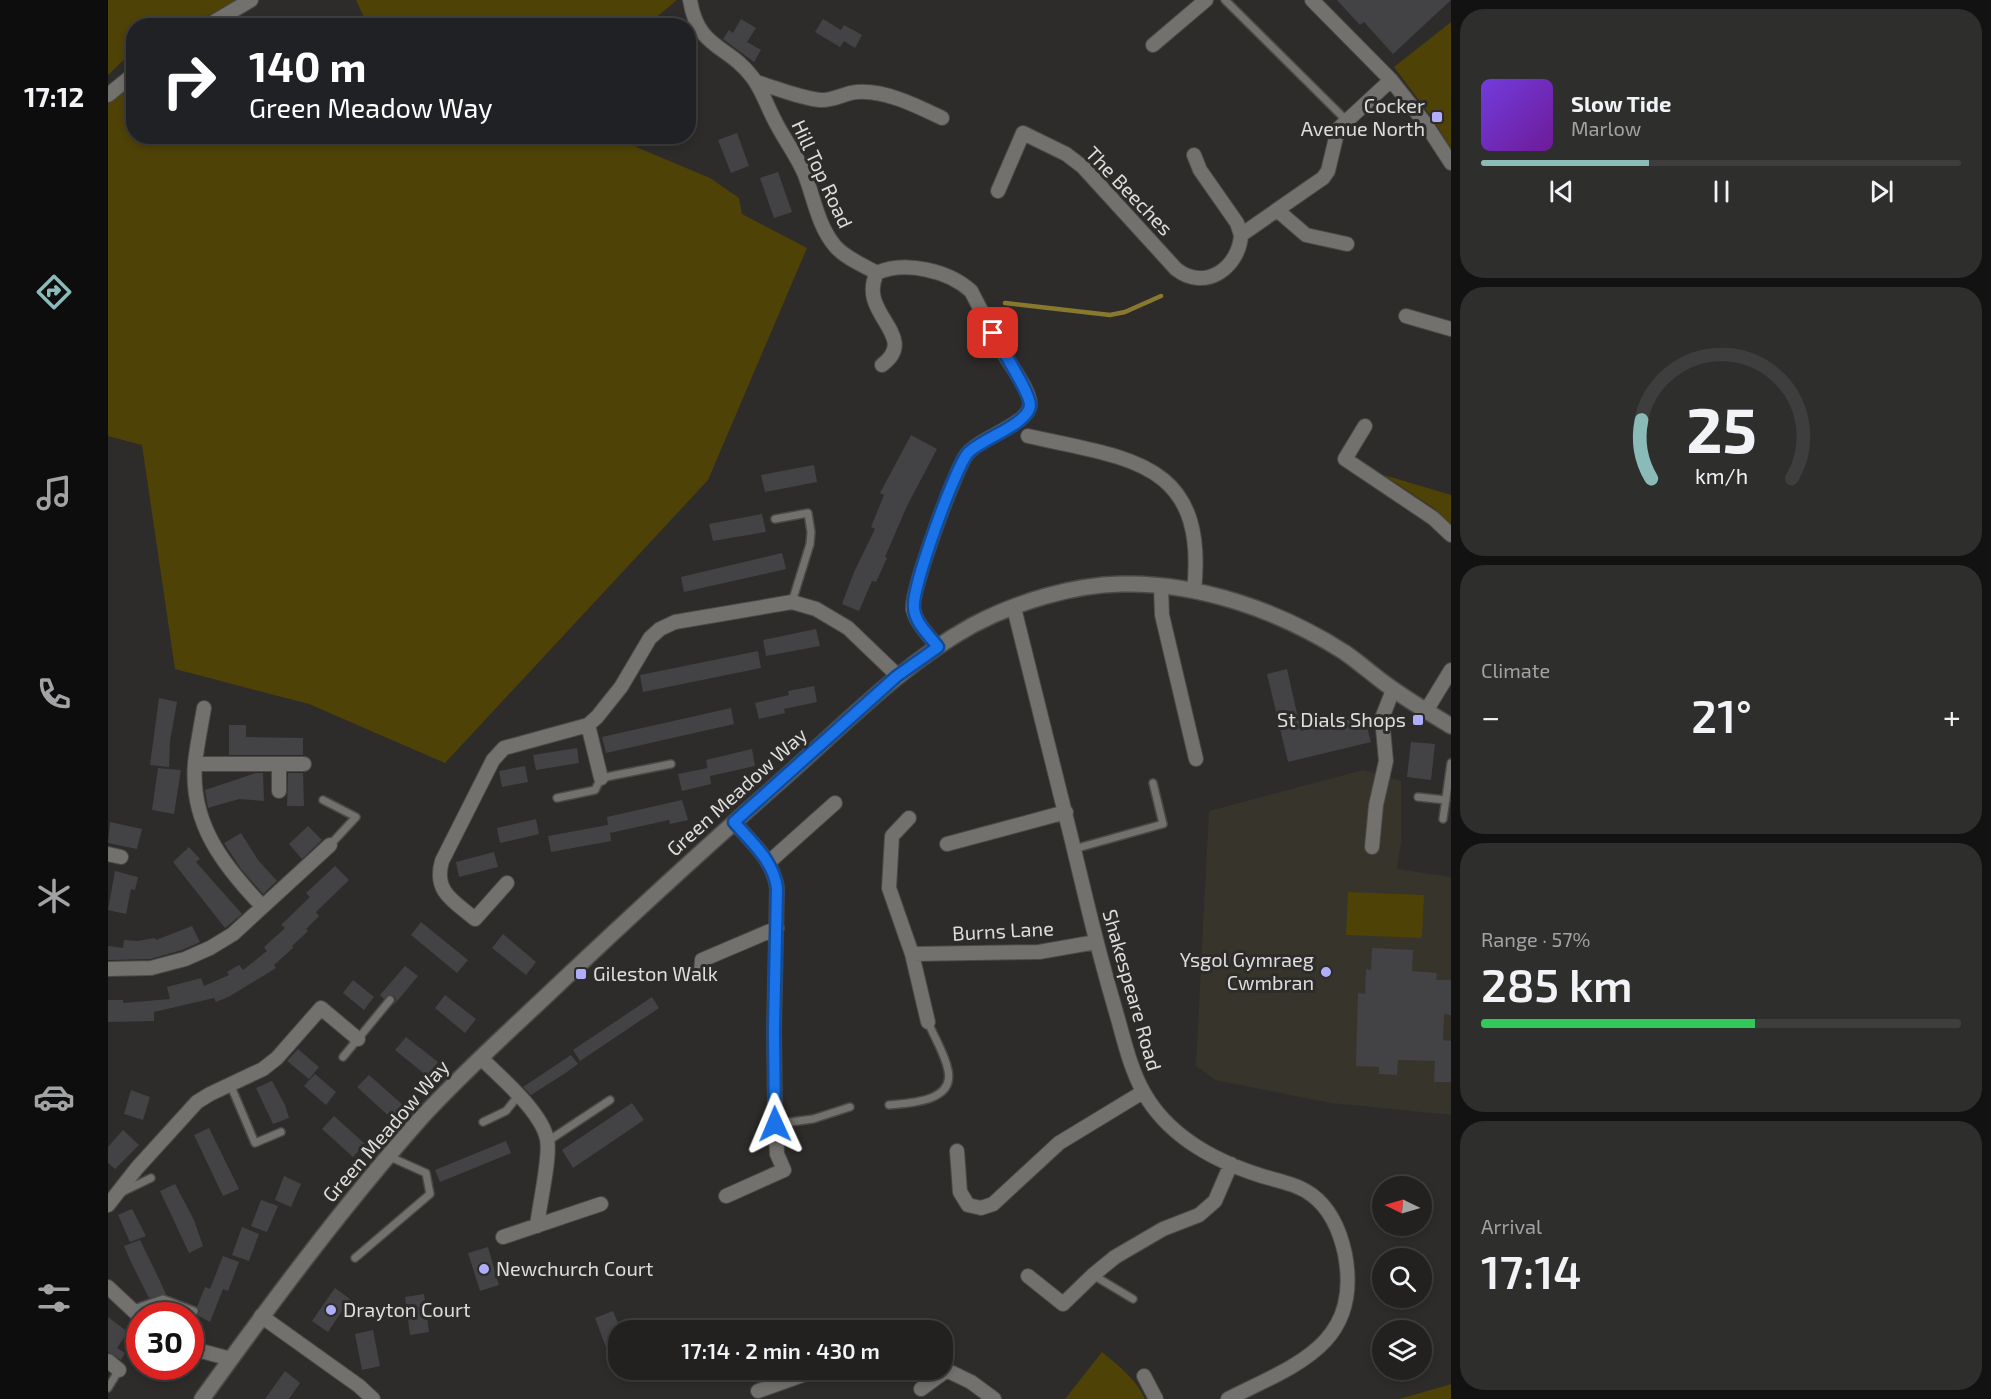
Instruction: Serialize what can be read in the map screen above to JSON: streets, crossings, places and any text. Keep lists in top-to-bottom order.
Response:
{
  "streets": {
    "street": [
      "Hill Top Road",
      "The Beeches",
      "Green Meadow Way",
      "Burns Lane",
      "Shakespeare Road"
    ]
  },
  "crossings": [
    ["Green Meadow Way", "Shakespeare Road"],
    ["Burns Lane", "Shakespeare Road"]
  ],
  "places": {
    "transit": ["Cocker Avenue North", "St Dials Shops", "Gileston Walk"],
    "other": ["Ysgol Gymraeg Cwmbran", "Newchurch Court", "Drayton Court"]
  },
  "north": "left",
  "page": {
    "tabs": "17:12",
    "turn": ["140 m", "Green Meadow Way"],
    "song": ["Slow Tide", "Marlow"],
    "tile": [
      "Climate",
      ["Range · 57%", "285 km"],
      ["Arrival", "17:14"]
    ],
    "heat": ["−", "21°", "+"],
    "limit": "30",
    "trip": "17:14 · 2 min · 430 m",
    "gauge": ["25", "km/h"]
  }
}
